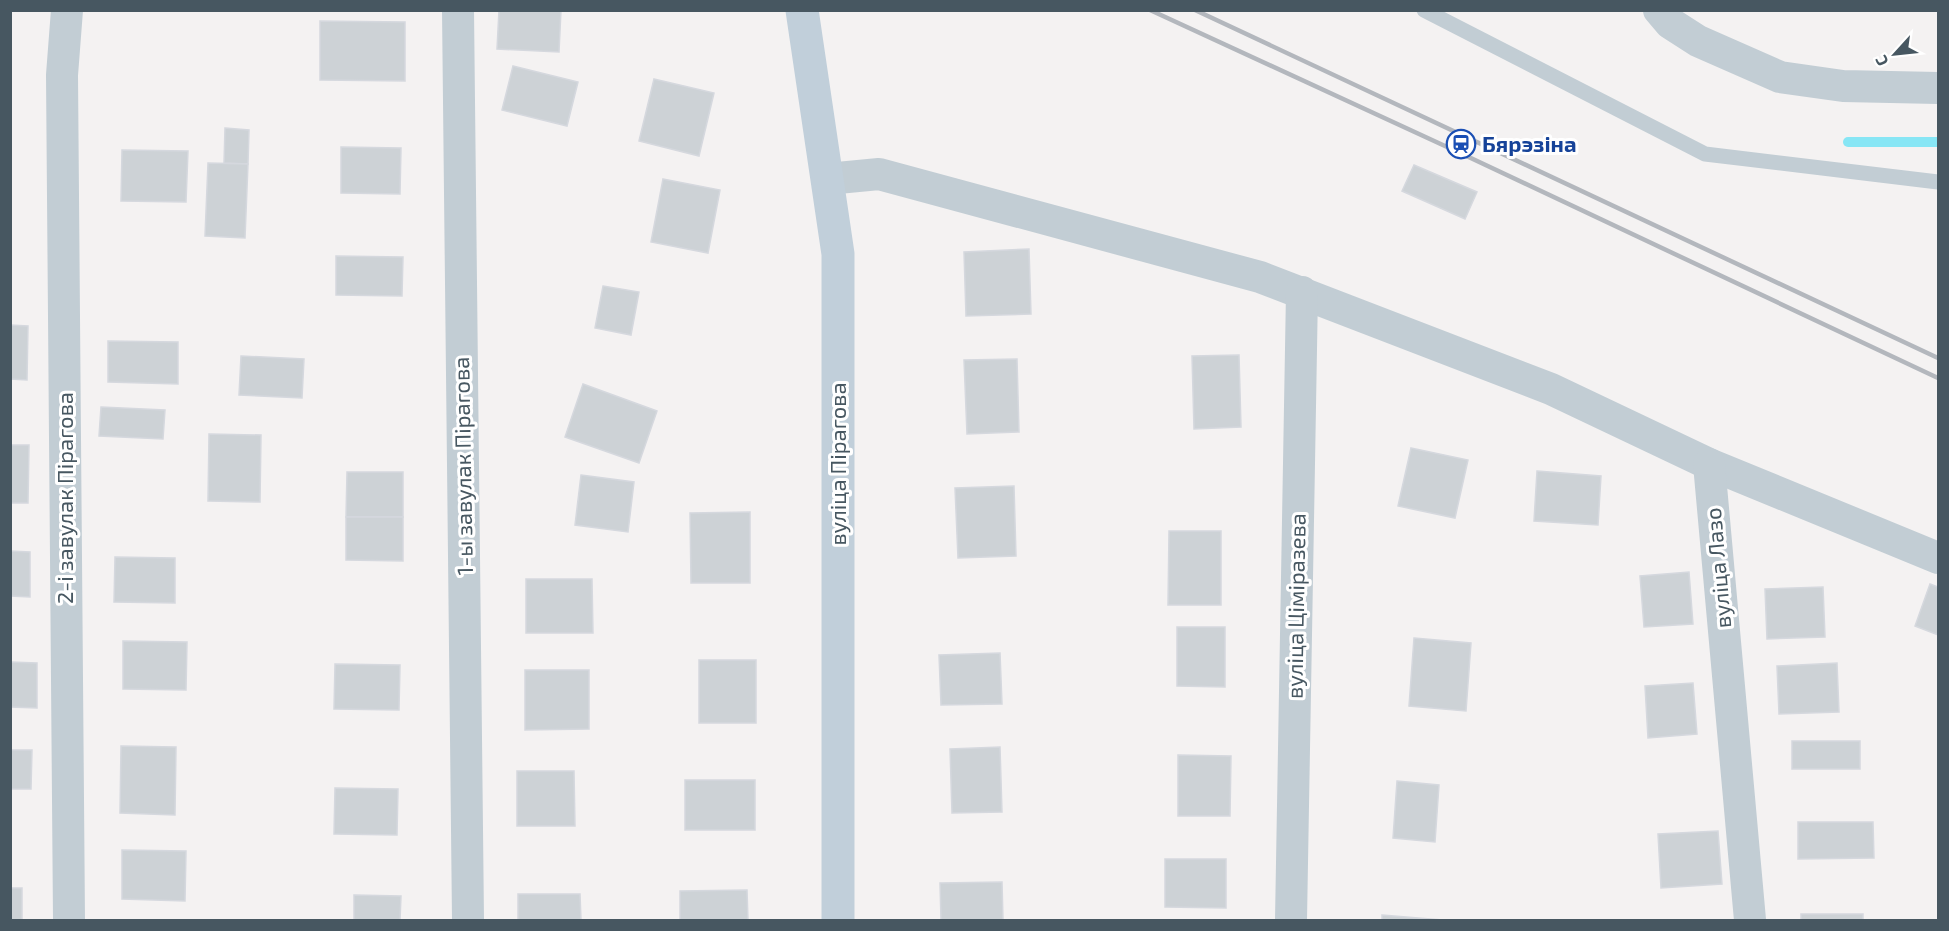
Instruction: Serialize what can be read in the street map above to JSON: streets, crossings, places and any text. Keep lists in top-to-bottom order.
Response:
{
  "streets": {
    "main road": ["вуліца Пірагова"],
    "street": [
      "1-ы завулак Пірагова",
      "2-і завулак Пірагова",
      "вуліца Лазо",
      "вуліца Ціміразева"
    ]
  },
  "places": {
    "station": ["Бярэзіна"]
  },
  "north": "bottom left"
}
